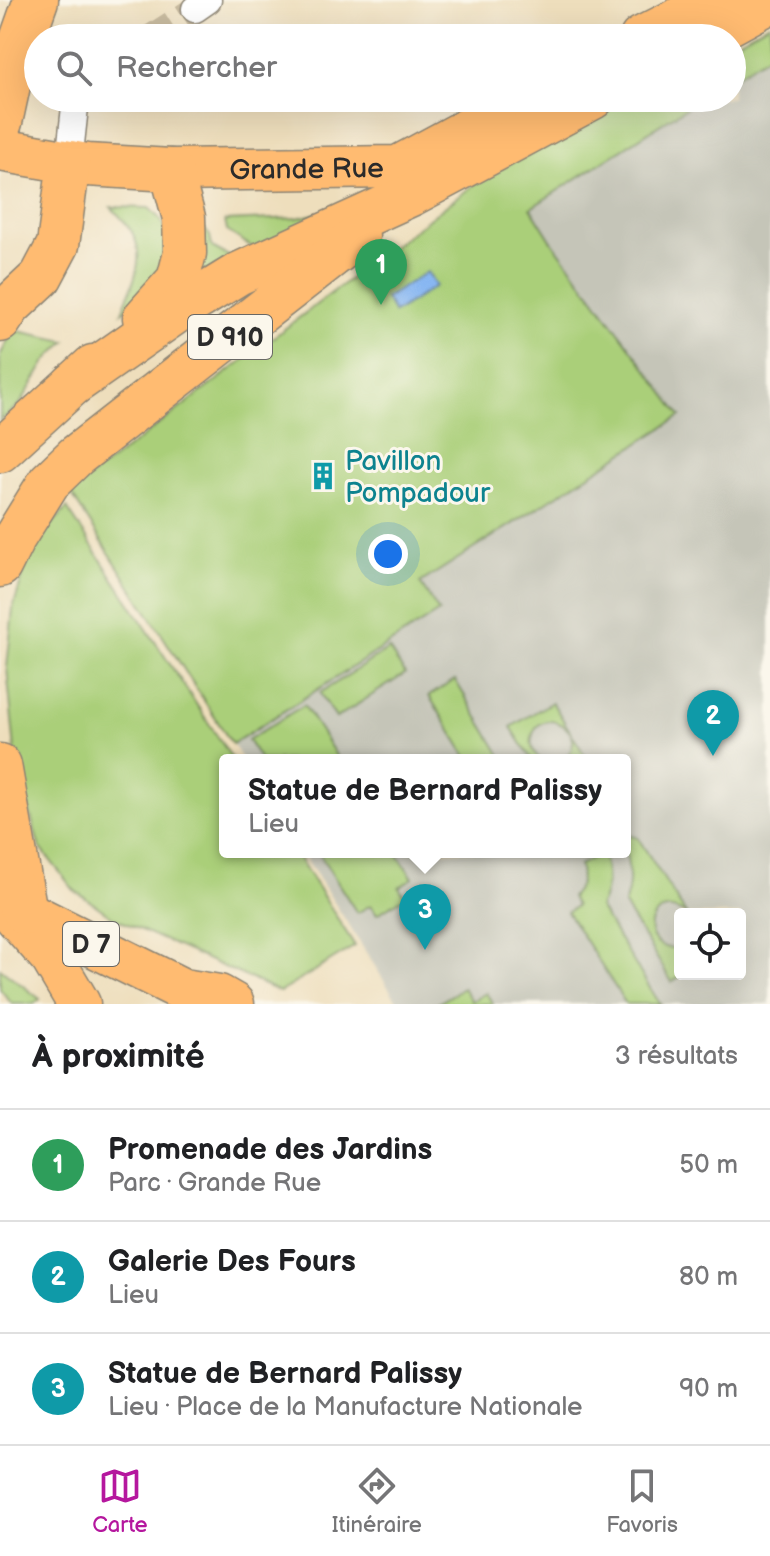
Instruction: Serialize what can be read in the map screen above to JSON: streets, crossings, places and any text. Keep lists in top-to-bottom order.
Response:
{
  "streets": {
    "main road": ["Grande Rue", "D 910", "D 7"]
  },
  "crossings": [
    ["Grande Rue", "D 910"]
  ],
  "places": {
    "building": ["Pavillon Pompadour"]
  },
  "page": {
    "search": "Rechercher",
    "pins": ["1", "2", "3"],
    "popup": ["Statue de Bernard Palissy", "Lieu"],
    "heading": ["À proximité", "3 résultats"],
    "list": [
      {
        "mark": "1",
        "name": "Promenade des Jardins",
        "note": "Parc · Grande Rue",
        "value": "50 m"
      },
      {
        "mark": "2",
        "name": "Galerie Des Fours",
        "note": "Lieu",
        "value": "80 m"
      },
      {
        "mark": "3",
        "name": "Statue de Bernard Palissy",
        "note": "Lieu · Place de la Manufacture Nationale",
        "value": "90 m"
      }
    ],
    "nav": ["Carte", "Itinéraire", "Favoris"]
  }
}
